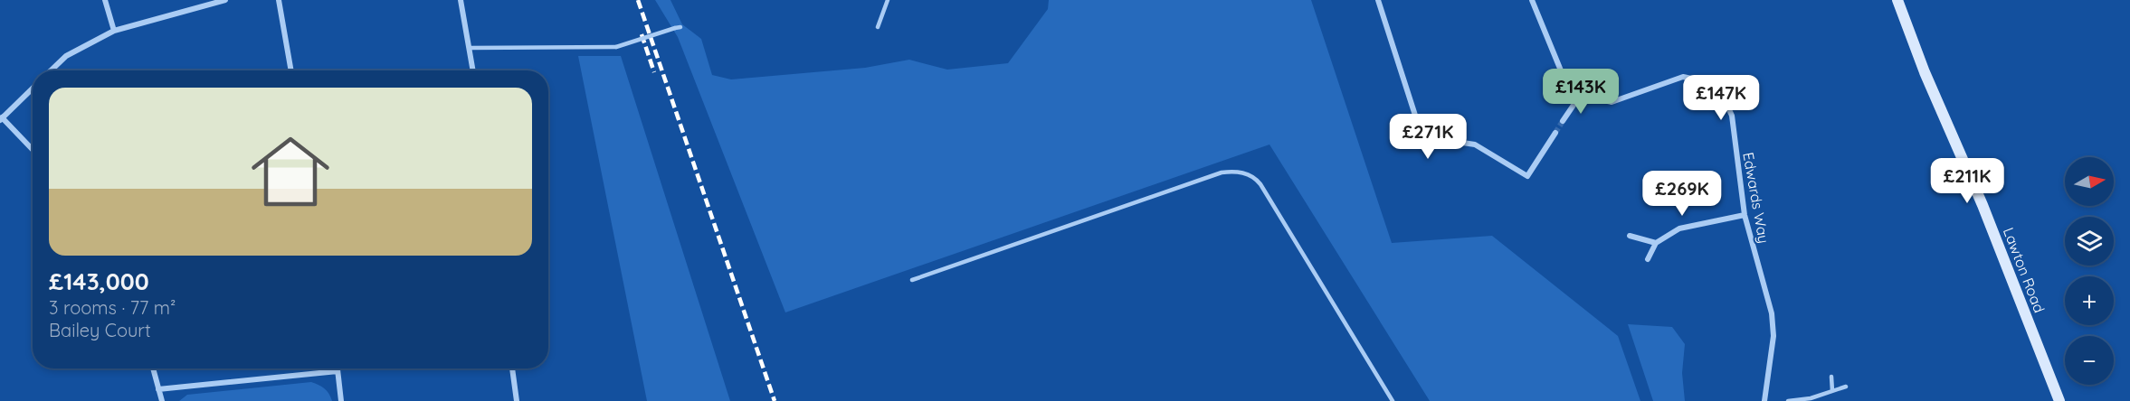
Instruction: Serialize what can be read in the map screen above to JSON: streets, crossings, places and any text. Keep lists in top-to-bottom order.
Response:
{
  "streets": {
    "main road": ["Lawton Road"],
    "street": ["Edwards Way"]
  },
  "north": "right",
  "page": {
    "price": [
      "£143K",
      "£147K",
      "£271K",
      "£211K",
      "£269K"
    ],
    "list": [
      {
        "name": "£143,000",
        "note": "3 rooms · 77 m² · Bailey Court"
      }
    ],
    "map_buttons": ["+", "−"]
  }
}
